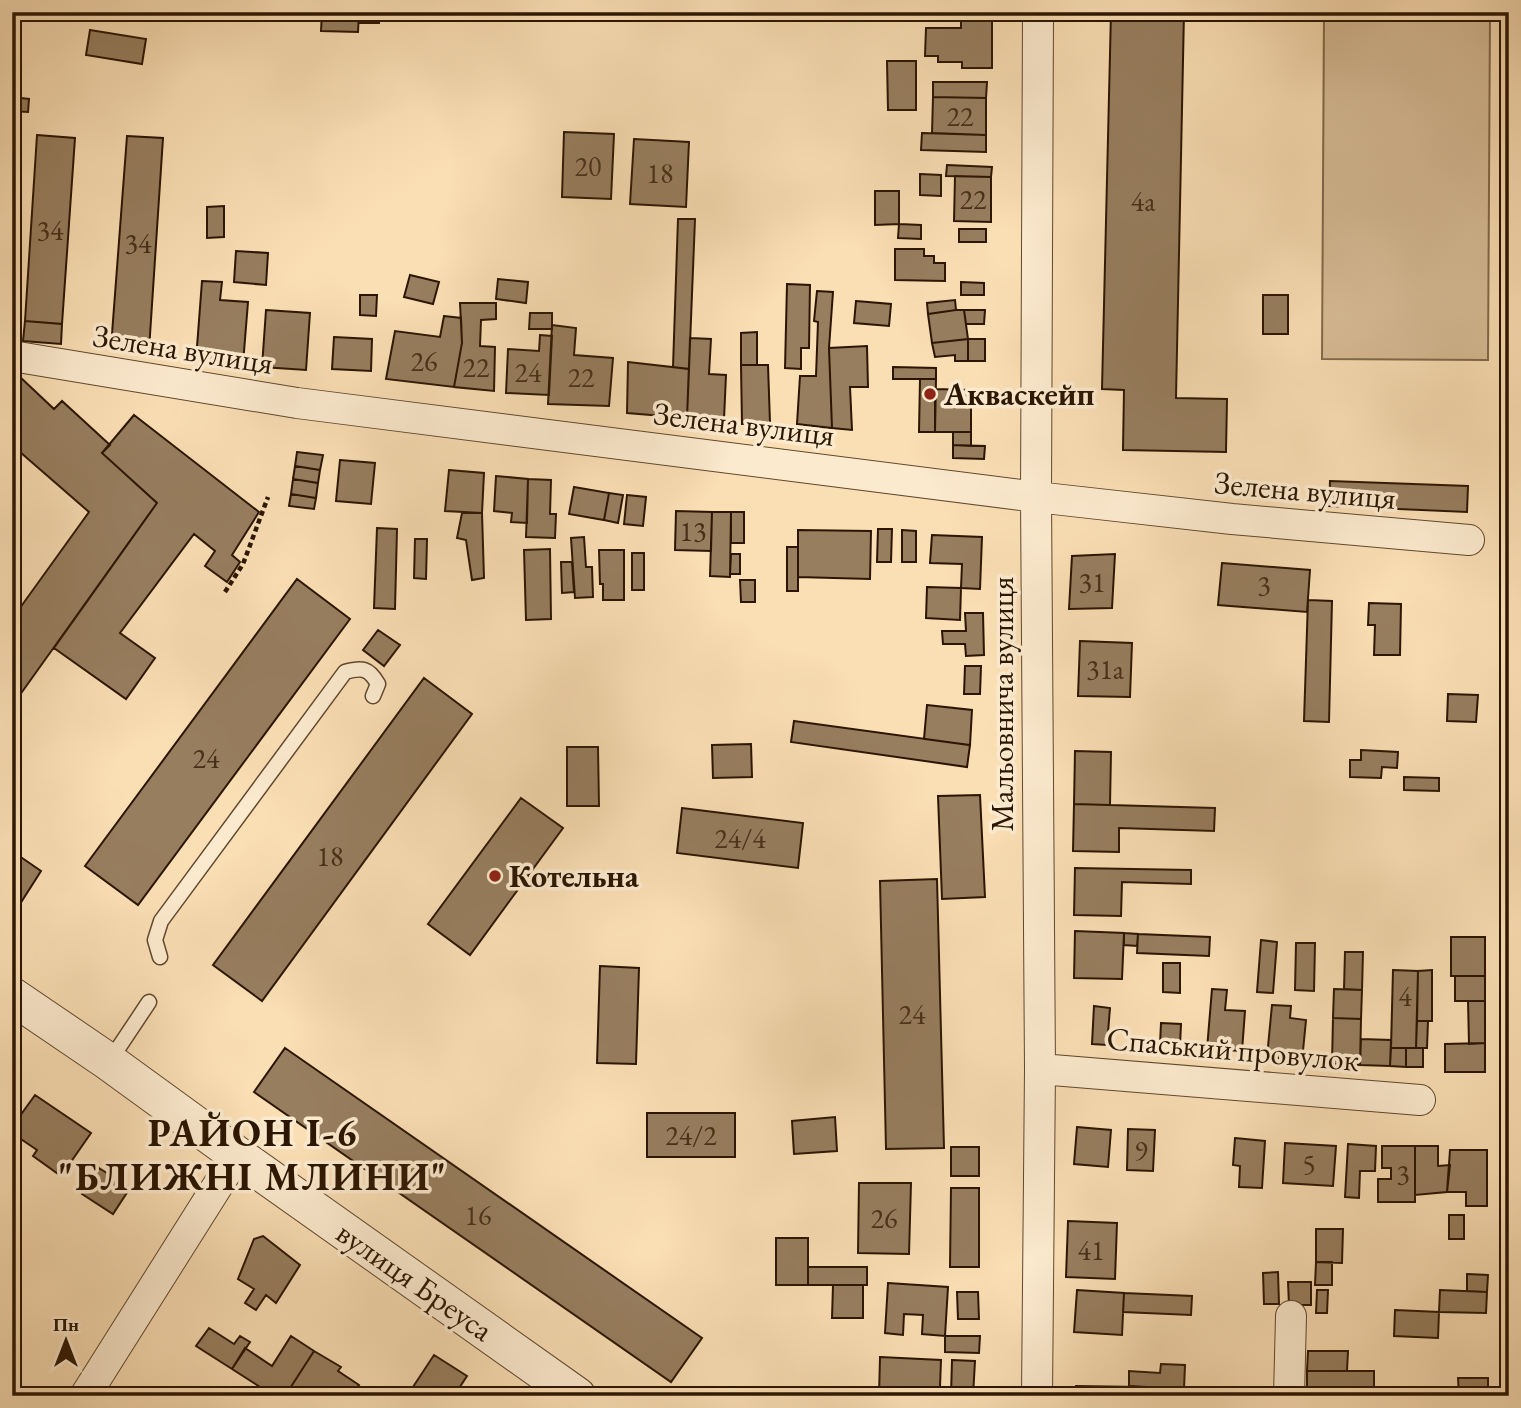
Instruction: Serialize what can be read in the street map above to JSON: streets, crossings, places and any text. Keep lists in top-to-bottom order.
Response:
{
  "streets": {
    "street": [
      "Зелена вулиця",
      "Мальовнича вулиця",
      "Спаський провулок",
      "вулиця Бреуса"
    ]
  },
  "crossings": [
    ["Зелена вулиця", "Мальовнича вулиця"],
    ["Мальовнича вулиця", "Спаський провулок"]
  ],
  "districts": ["РАЙОН І-6 \"БЛИЖНІ МЛИНИ\""],
  "places": ["Акваскейп", "Котельна"],
  "house_numbers": [
    "22",
    "20",
    "18",
    "22",
    "4а",
    "34",
    "34",
    "26",
    "22",
    "24",
    "22",
    "13",
    "31",
    "3",
    "31а",
    "24",
    "24/4",
    "18",
    "4",
    "24",
    "24/2",
    "9",
    "5",
    "3",
    "16",
    "26",
    "41"
  ],
  "north": "top"
}
